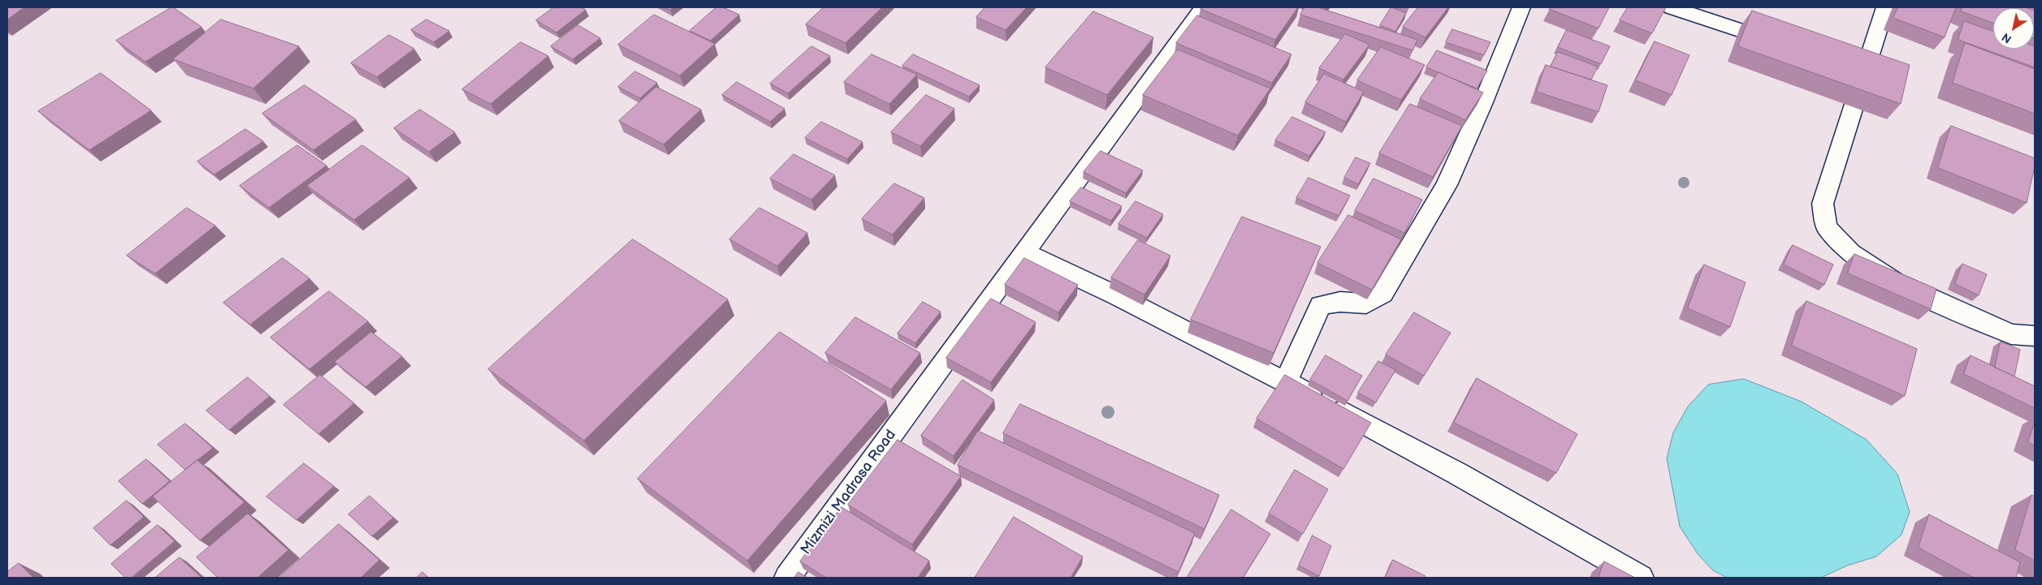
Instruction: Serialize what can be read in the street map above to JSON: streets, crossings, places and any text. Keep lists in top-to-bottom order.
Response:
{
  "streets": {
    "street": ["Mizmizi Madrasa Road"]
  },
  "north": "bottom left"
}
